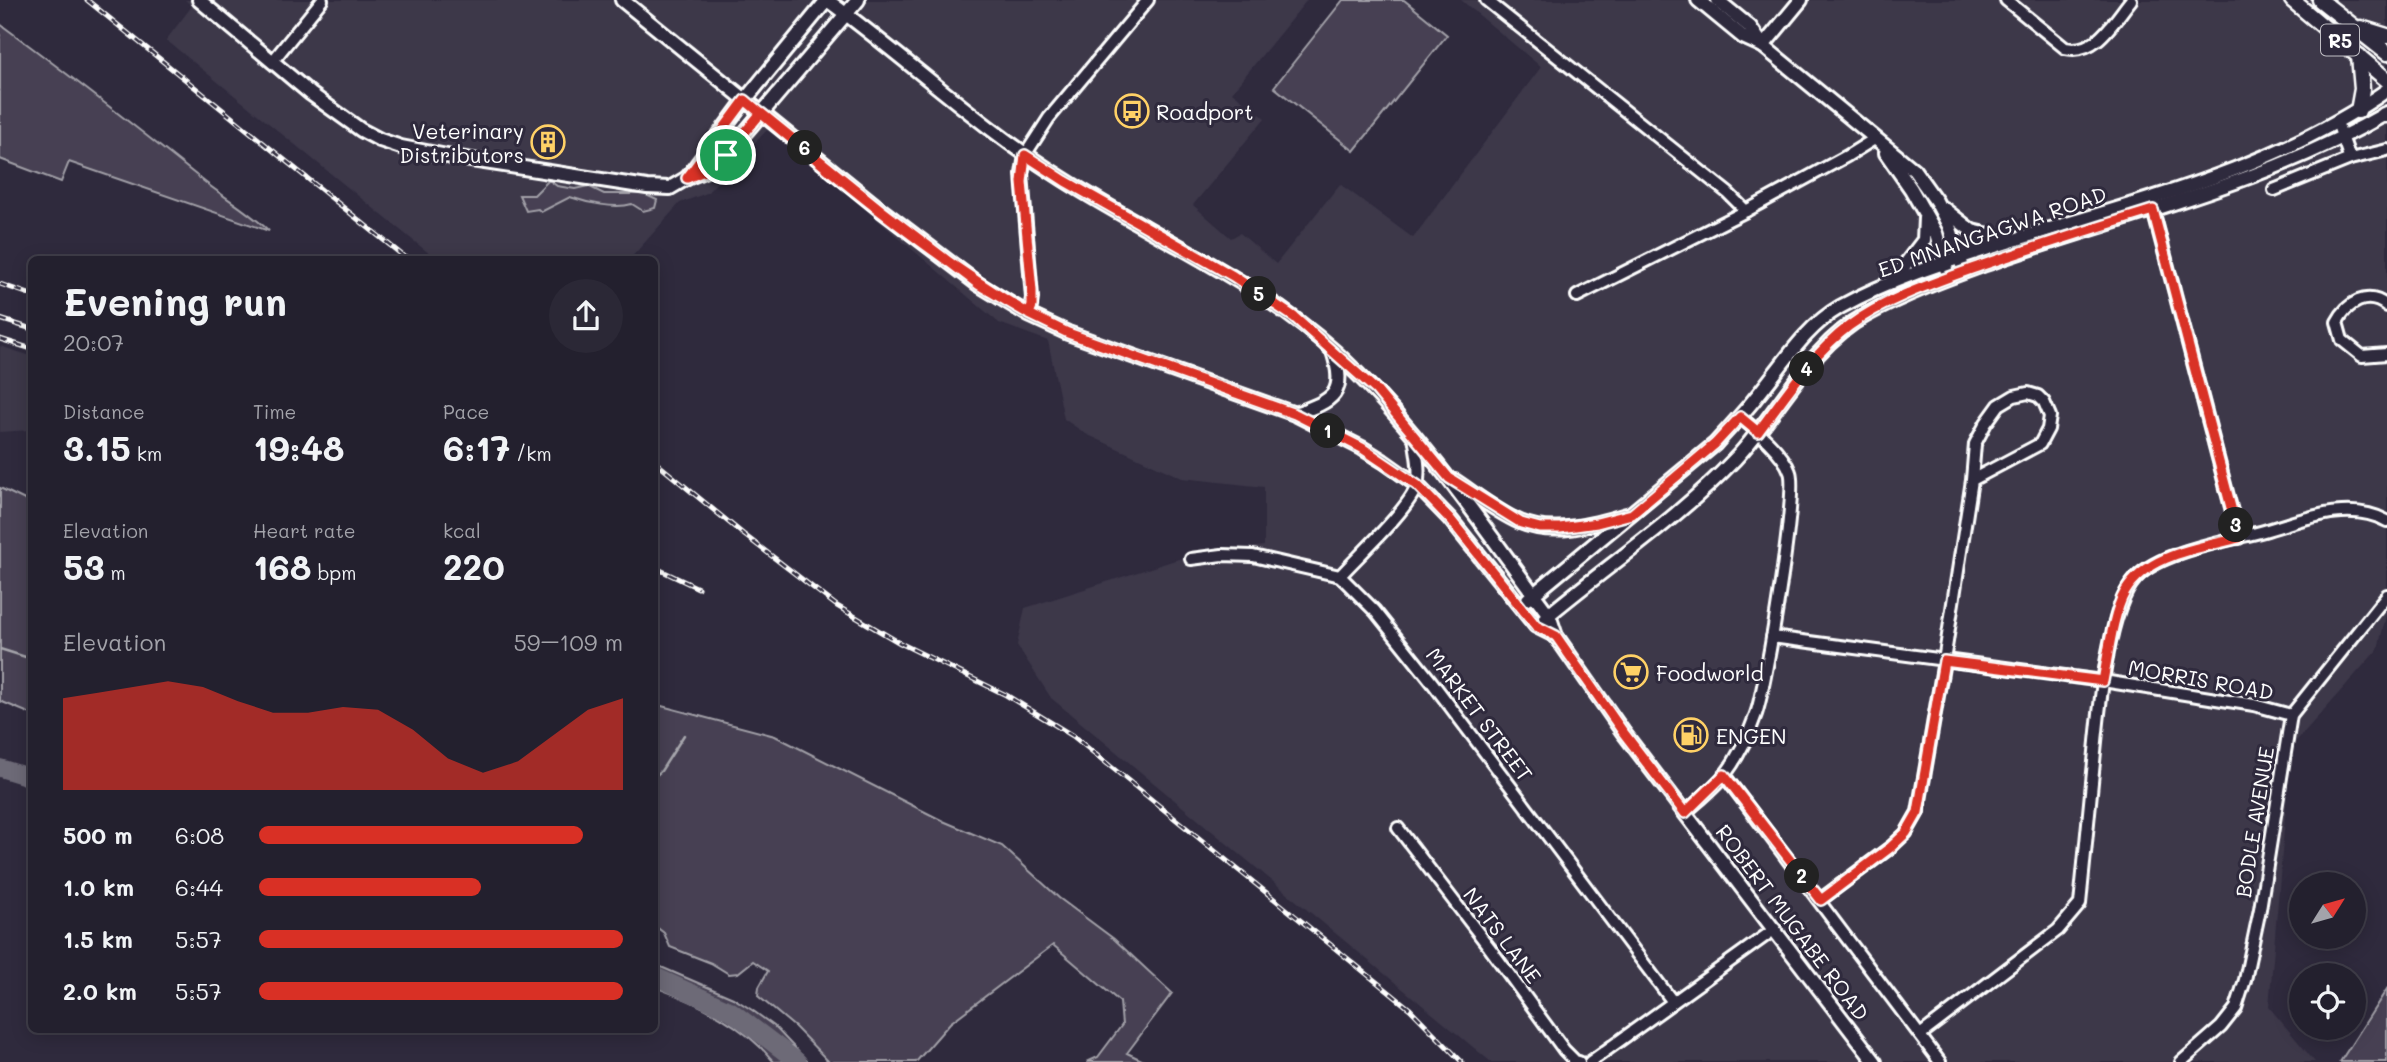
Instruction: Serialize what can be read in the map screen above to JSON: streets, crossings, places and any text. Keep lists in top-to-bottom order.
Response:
{
  "streets": {
    "highway": ["R5"],
    "main road": ["ED MNANGAGWA ROAD", "ROBERT MUGABE ROAD"],
    "street": [
      "MORRIS ROAD",
      "MARKET STREET",
      "BODLE AVENUE",
      "NATS LANE"
    ]
  },
  "crossings": [
    ["ED MNANGAGWA ROAD", "ROBERT MUGABE ROAD"],
    ["MORRIS ROAD", "BODLE AVENUE"]
  ],
  "places": {
    "bus stop": ["Roadport"],
    "building": ["Veterinary Distributors"],
    "supermarket": ["Foodworld"],
    "fuel station": ["ENGEN"]
  },
  "north": "top right",
  "page": {
    "pins": [
      "6",
      "5",
      "4",
      "1",
      "3",
      "2"
    ],
    "heading": ["Evening run", "20:07"],
    "stats": [
      ["Distance", "3.15 km"],
      ["Time", "19:48"],
      ["Pace", "6:17 /km"],
      ["Elevation", "53 m"],
      ["Heart rate", "168 bpm"],
      ["kcal", "220"]
    ],
    "chart": ["Elevation", "59–109 m"],
    "list": [
      {
        "name": "500 m",
        "note": "6:08"
      },
      {
        "name": "1.0 km",
        "note": "6:44"
      },
      {
        "name": "1.5 km",
        "note": "5:57"
      },
      {
        "name": "2.0 km",
        "note": "5:57"
      }
    ]
  }
}
